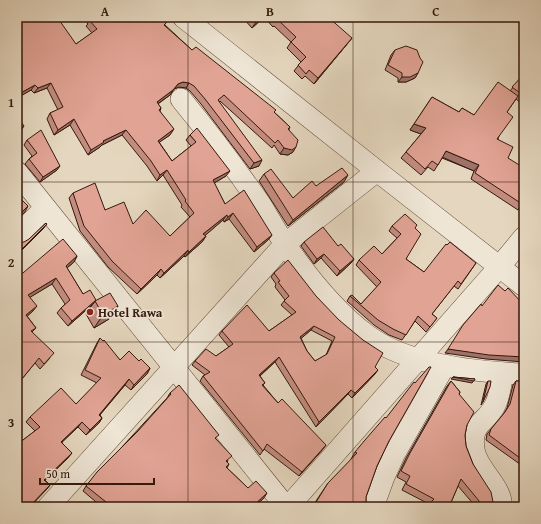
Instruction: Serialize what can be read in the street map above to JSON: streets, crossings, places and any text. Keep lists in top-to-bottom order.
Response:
{
  "places": ["Hotel Rawa"],
  "scale_bar": "50 m",
  "grid": {
    "columns": ["A", "B", "C"],
    "rows": ["1", "2", "3"]
  }
}
